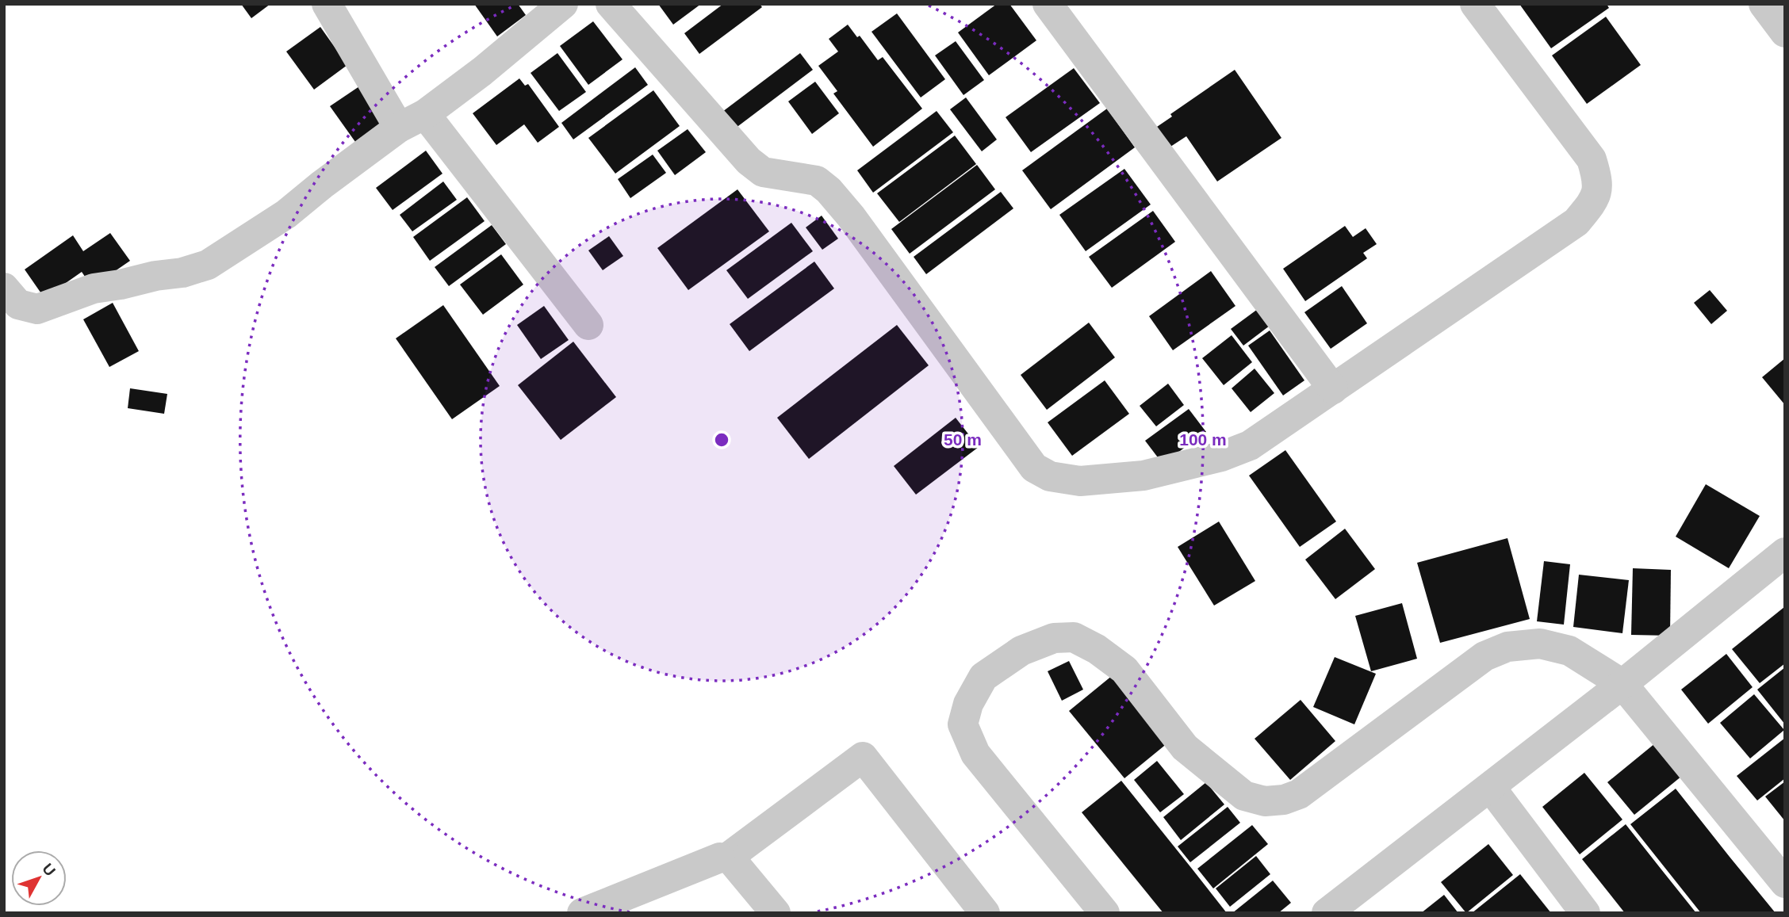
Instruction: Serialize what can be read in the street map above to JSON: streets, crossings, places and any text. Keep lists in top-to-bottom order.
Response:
{
  "north": "top right",
  "rings": ["50 m", "100 m"]
}
